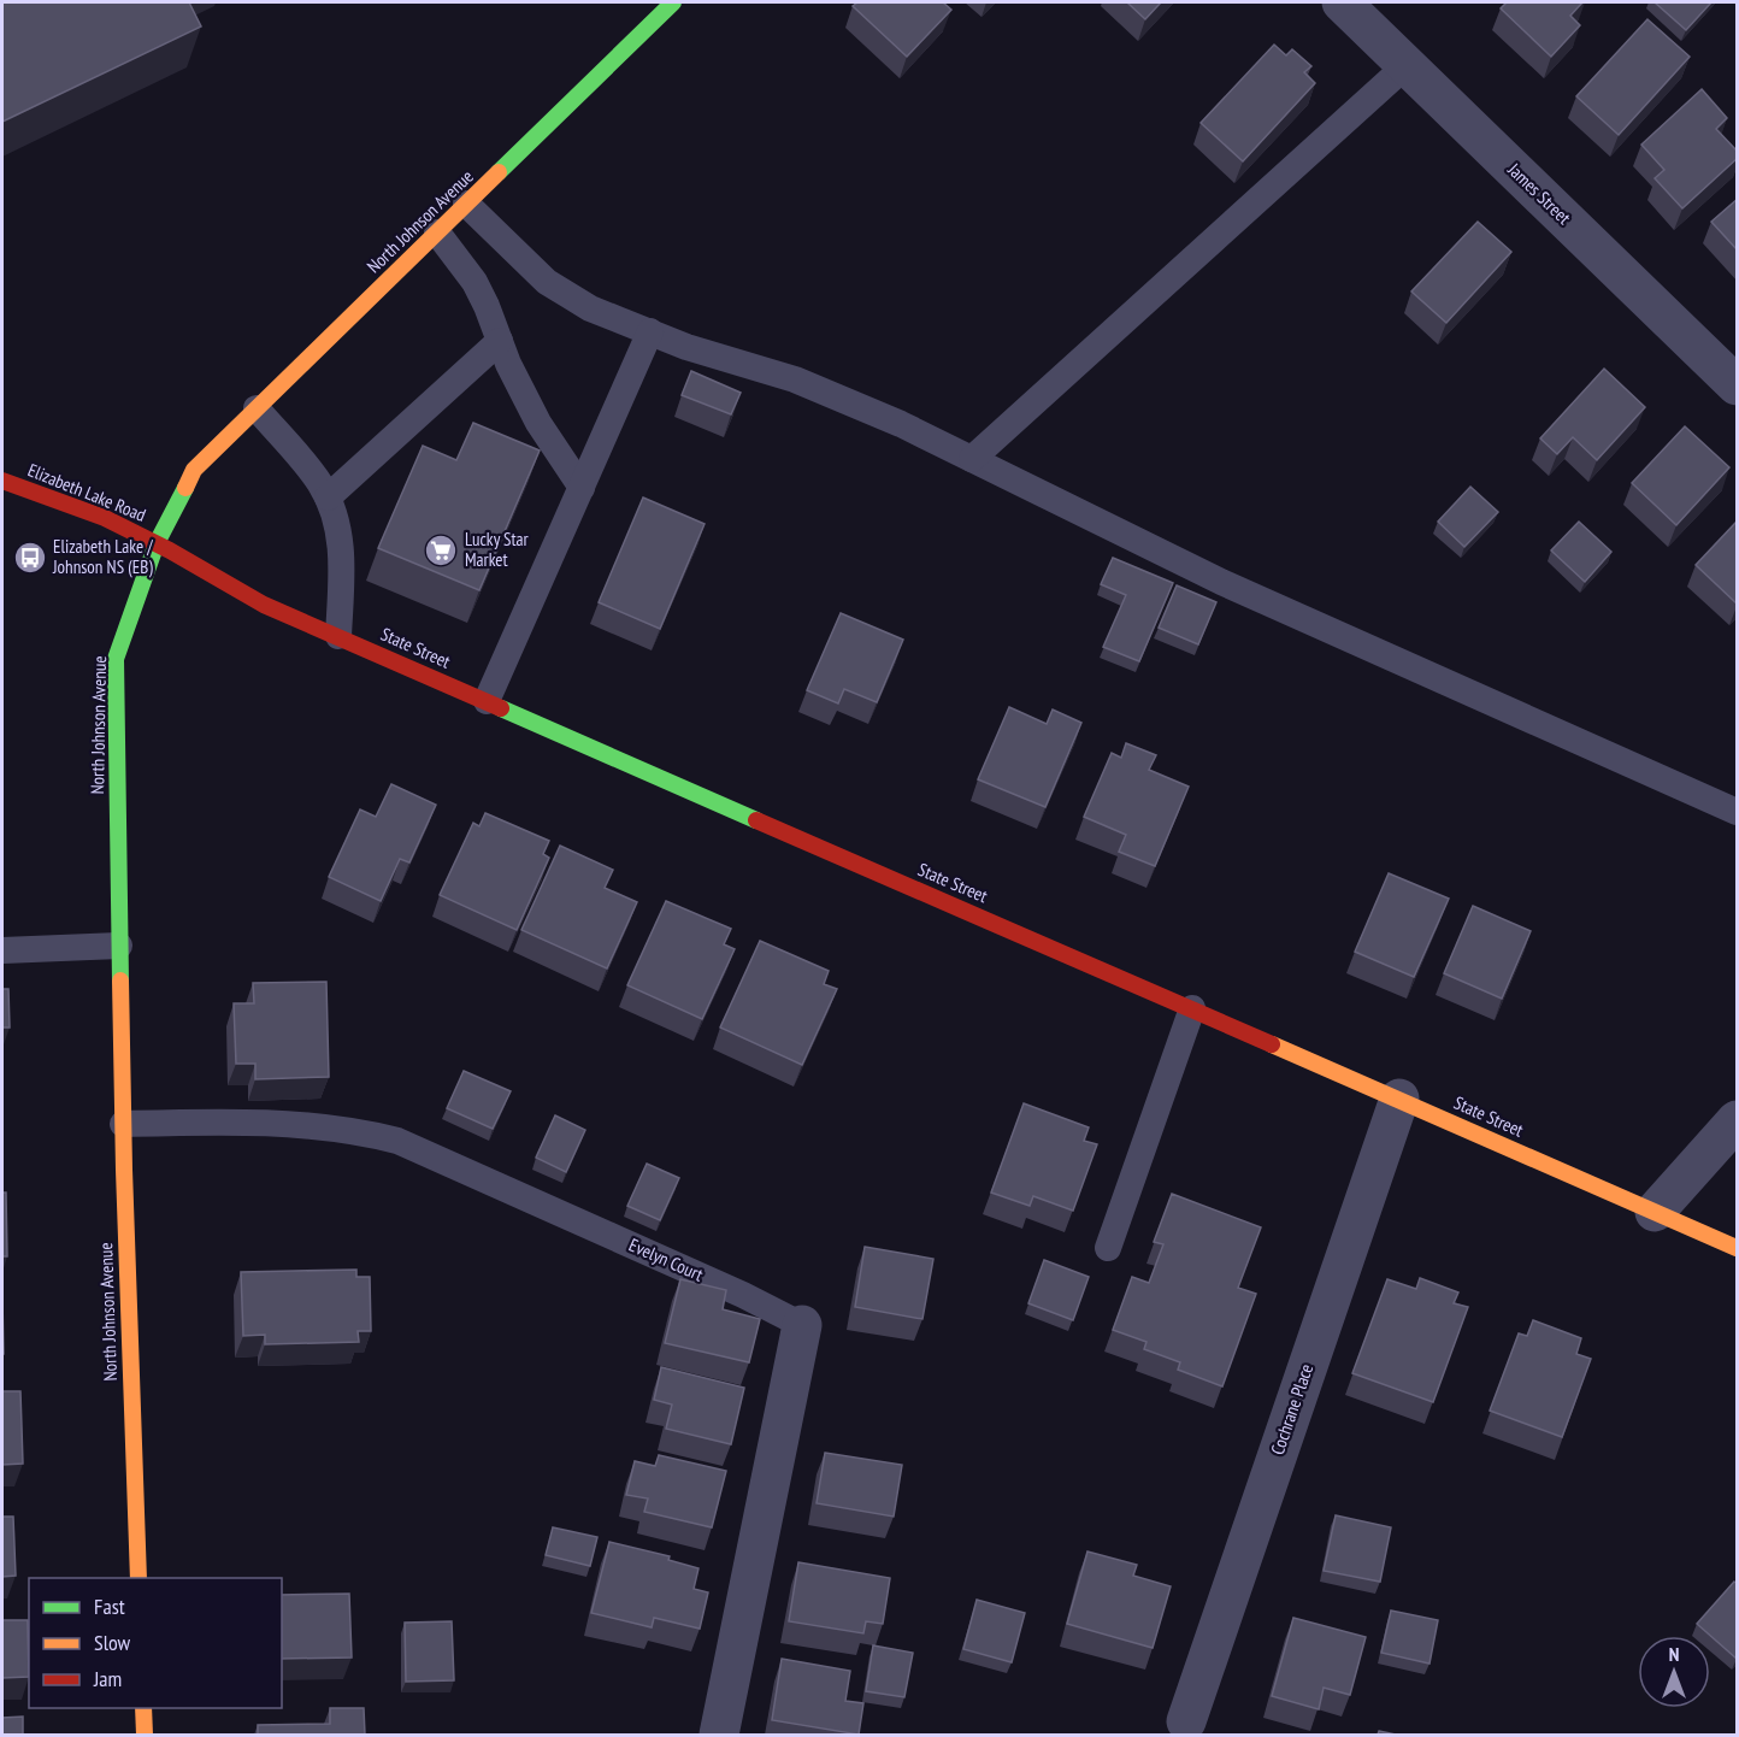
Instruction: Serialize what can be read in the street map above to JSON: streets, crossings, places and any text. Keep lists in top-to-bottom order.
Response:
{
  "streets": {
    "main road": ["North Johnson Avenue", "Elizabeth Lake Road", "State Street"],
    "street": ["James Street", "Evelyn Court", "Cochrane Place"]
  },
  "crossings": [
    ["North Johnson Avenue", "Elizabeth Lake Road"],
    ["North Johnson Avenue", "State Street"],
    ["North Johnson Avenue", "Evelyn Court"],
    ["Elizabeth Lake Road", "State Street"],
    ["State Street", "Cochrane Place"]
  ],
  "places": {
    "supermarket": ["Lucky Star Market"],
    "bus stop": ["Elizabeth Lake / Johnson NS (EB)"]
  },
  "legend": ["Fast", "Slow", "Jam"],
  "north": "top"
}
